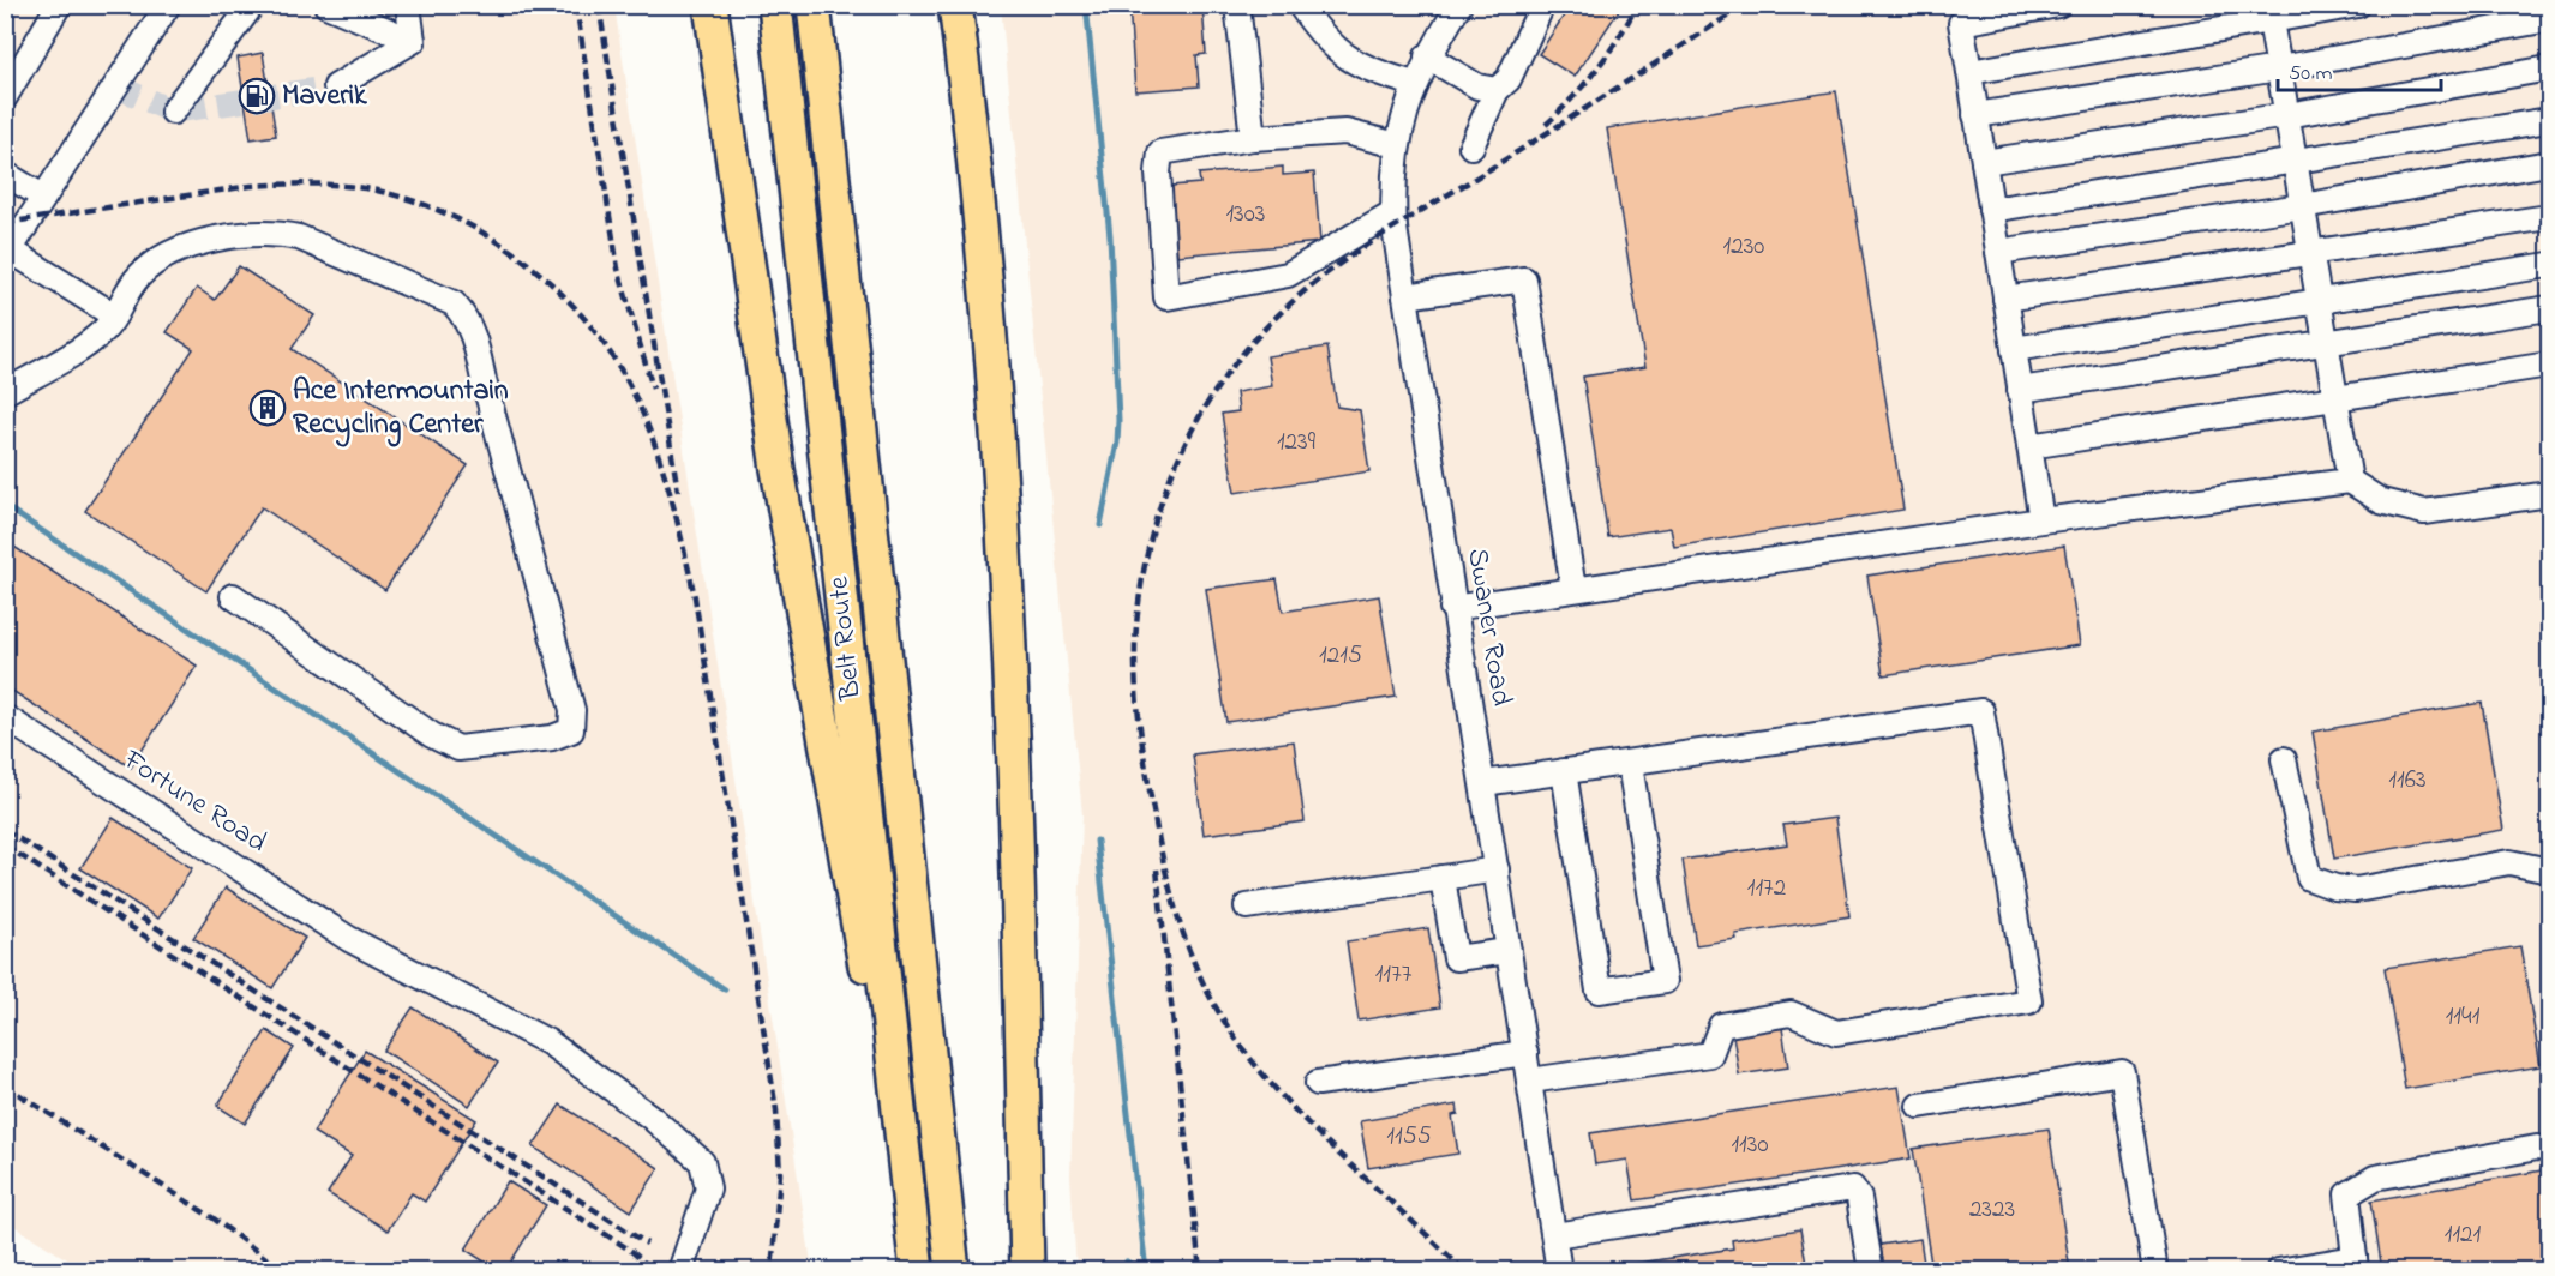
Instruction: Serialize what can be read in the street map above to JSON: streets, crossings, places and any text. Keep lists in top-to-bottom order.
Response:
{
  "streets": {
    "highway": ["Belt Route"],
    "street": ["Swaner Road", "Fortune Road"]
  },
  "places": {
    "fuel station": ["Maverik"],
    "building": ["Ace Intermountain Recycling Center"]
  },
  "house_numbers": [
    "1303",
    "1230",
    "1239",
    "1215",
    "1163",
    "1172",
    "1177",
    "1141",
    "1155",
    "1130",
    "2323",
    "1121"
  ],
  "scale_bar": "50 m"
}
